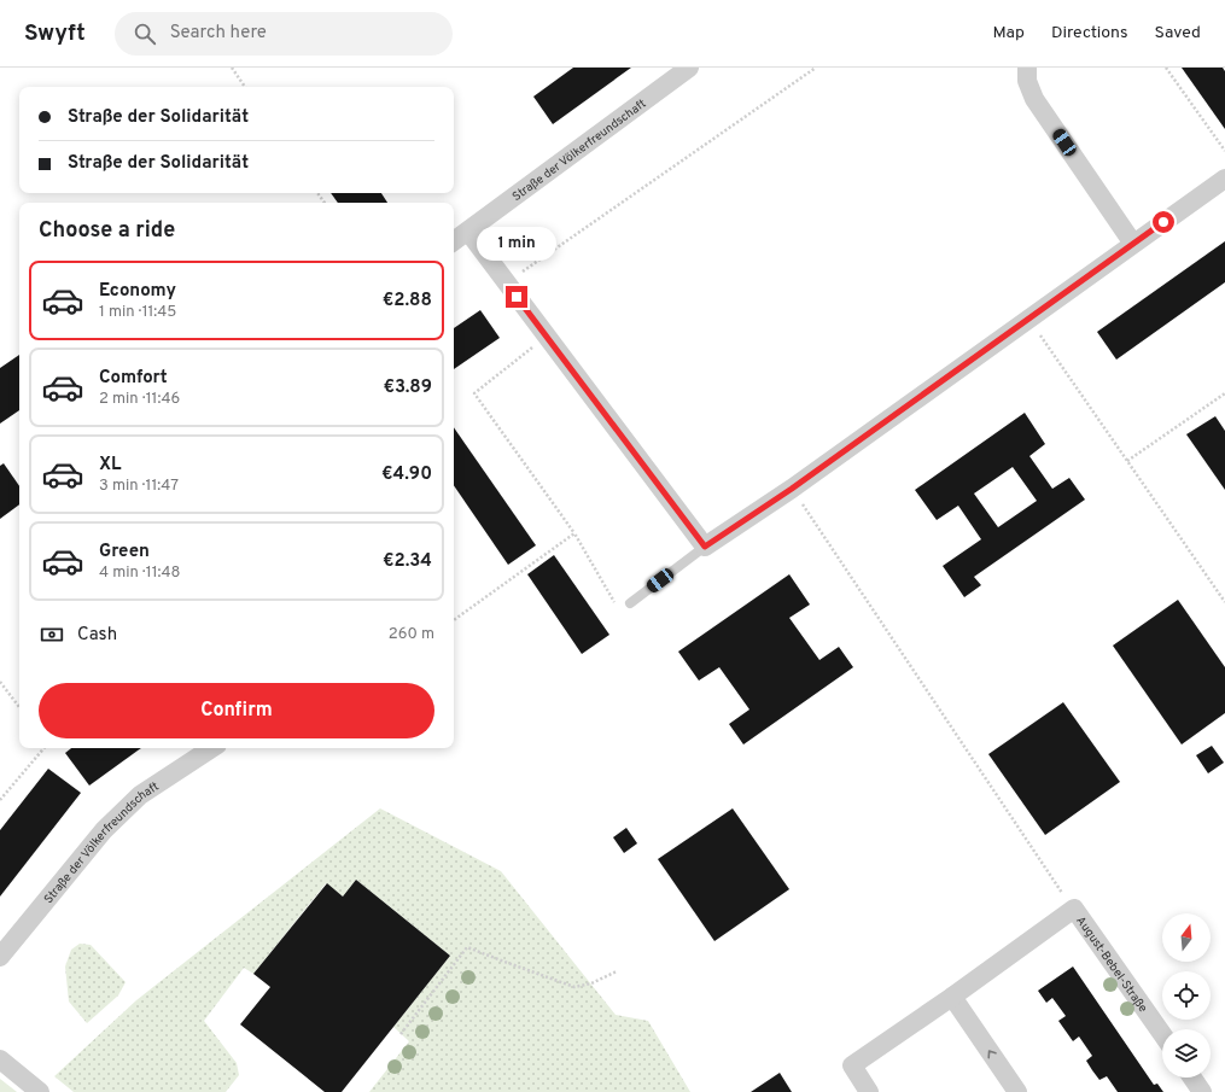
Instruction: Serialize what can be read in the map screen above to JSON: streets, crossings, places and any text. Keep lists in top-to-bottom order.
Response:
{
  "streets": {
    "street": ["Straße der Völkerfreundschaft", "August-Bebel-Straße"]
  },
  "north": "top",
  "page": {
    "header": "Swyft",
    "search": "Search here",
    "nav": ["Map", "Directions", "Saved"],
    "banner": ["Straße der Solidarität", "Straße der Solidarität"],
    "heading": "Choose a ride",
    "bubble": "1 min",
    "list": [
      {
        "name": "Economy",
        "note": "1 min · 11:45",
        "value": "€2.88"
      },
      {
        "name": "Comfort",
        "note": "2 min · 11:46",
        "value": "€3.89"
      },
      {
        "name": "XL",
        "note": "3 min · 11:47",
        "value": "€4.90"
      },
      {
        "name": "Green",
        "note": "4 min · 11:48",
        "value": "€2.34"
      }
    ],
    "pay": ["Cash", "260 m"],
    "buttons": "Confirm"
  }
}
